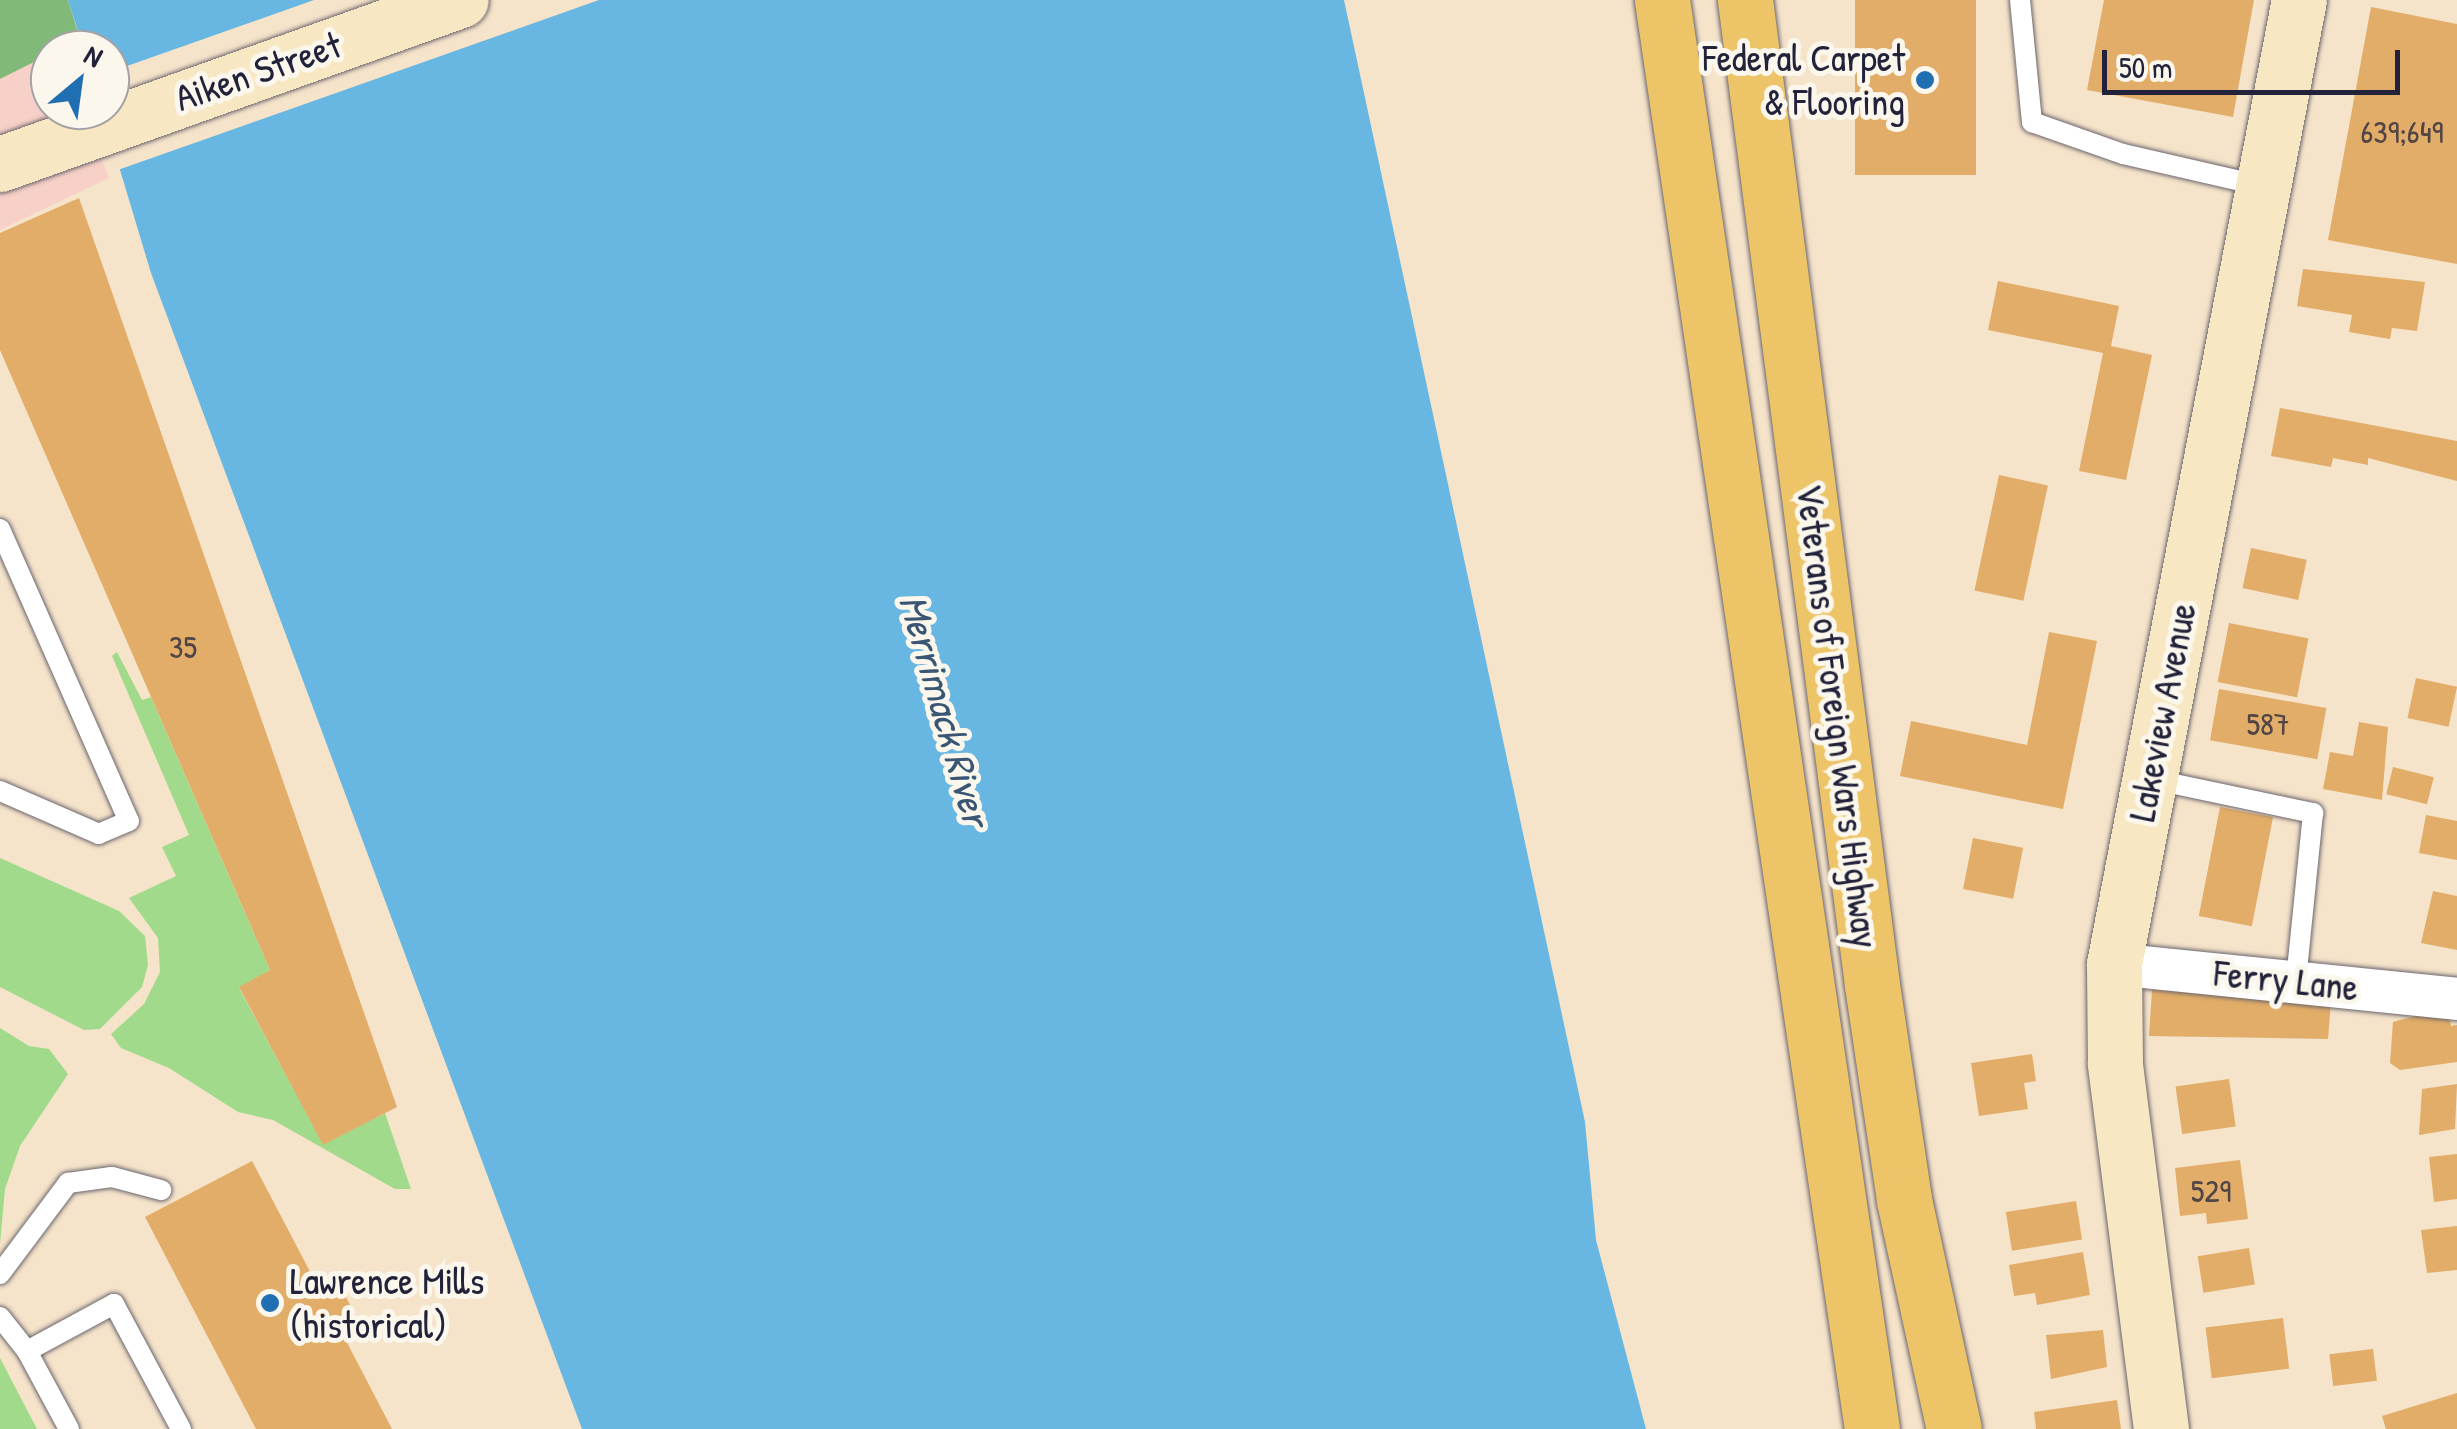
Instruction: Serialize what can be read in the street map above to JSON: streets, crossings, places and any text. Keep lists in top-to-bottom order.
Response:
{
  "streets": {
    "main road": ["Aiken Street", "Lakeview Avenue", "Veterans of Foreign Wars Highway"],
    "street": ["Ferry Lane"]
  },
  "crossings": [
    ["Lakeview Avenue", "Ferry Lane"]
  ],
  "water": ["Merrimack River"],
  "places": ["Federal Carpet & Flooring", "Lawrence Mills (historical)"],
  "house_numbers": [
    "639;649",
    "35",
    "587",
    "529"
  ],
  "scale_bar": "50 m",
  "north": "top right"
}
